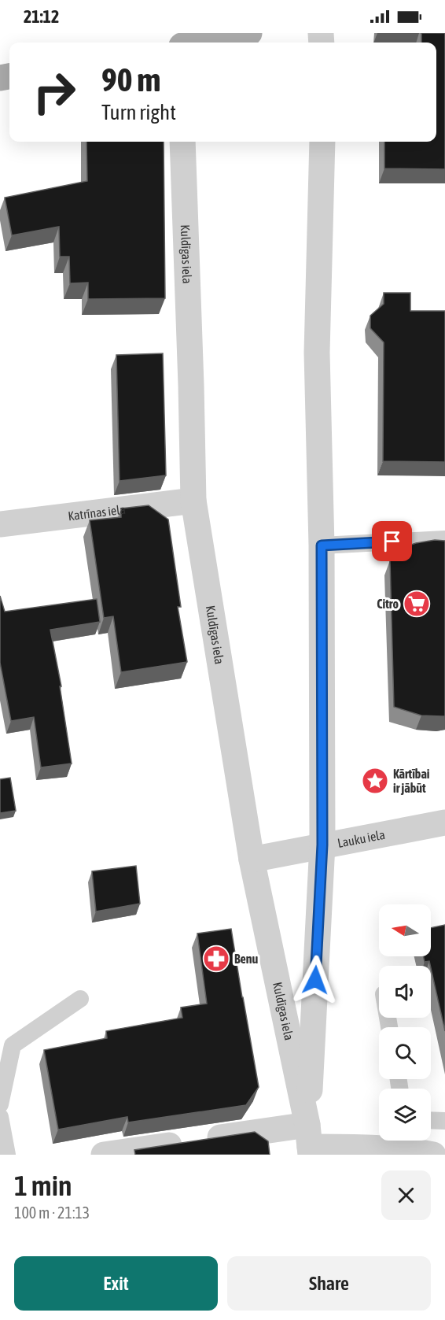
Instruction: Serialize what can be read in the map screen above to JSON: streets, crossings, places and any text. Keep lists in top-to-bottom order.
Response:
{
  "streets": {
    "street": ["Kuldīgas iela", "Katrīnas iela", "Lauku iela"]
  },
  "crossings": [
    ["Kuldīgas iela", "Katrīnas iela"],
    ["Kuldīgas iela", "Lauku iela"]
  ],
  "places": {
    "supermarket": ["Citro"],
    "place": ["Kārtībai ir jābūt"],
    "pharmacy": ["Benu"]
  },
  "north": "left",
  "page": {
    "status": "21:12",
    "turn": ["90 m", "Turn right"],
    "heading": ["1 min", "100 m · 21:13"],
    "buttons": ["Exit", "Share"]
  }
}
